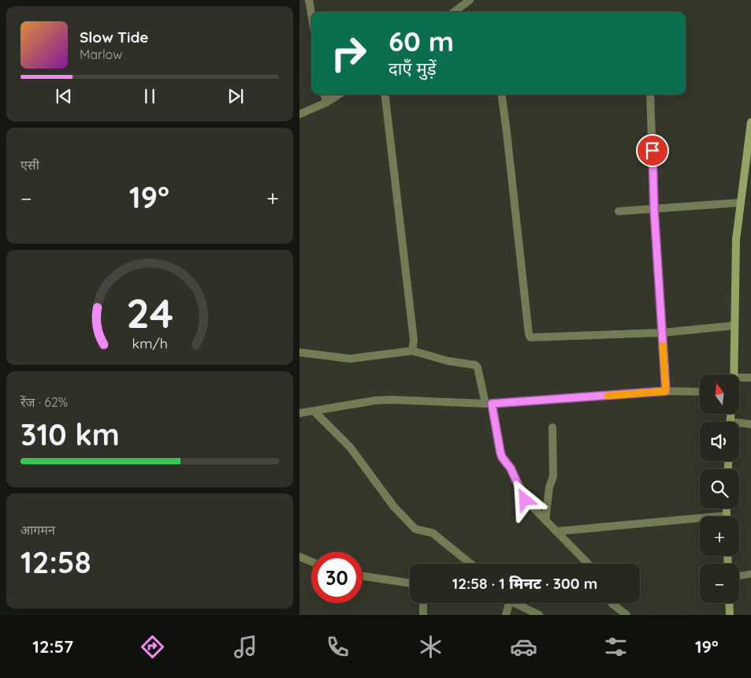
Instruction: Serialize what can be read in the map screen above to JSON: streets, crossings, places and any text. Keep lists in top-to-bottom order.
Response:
{
  "north": "top",
  "page": {
    "turn": ["60 m", "दाएँ मुड़ें"],
    "song": ["Slow Tide", "Marlow"],
    "tile": [
      "एसी",
      ["रेंज · 62%", "310 km"],
      ["आगमन", "12:58"]
    ],
    "heat": ["−", "19°", "+"],
    "map_buttons": ["+", "−"],
    "limit": "30",
    "trip": "12:58 · 1 मिनट · 300 m",
    "tabs": ["12:57", "19°"],
    "gauge": ["24", "km/h"]
  }
}
